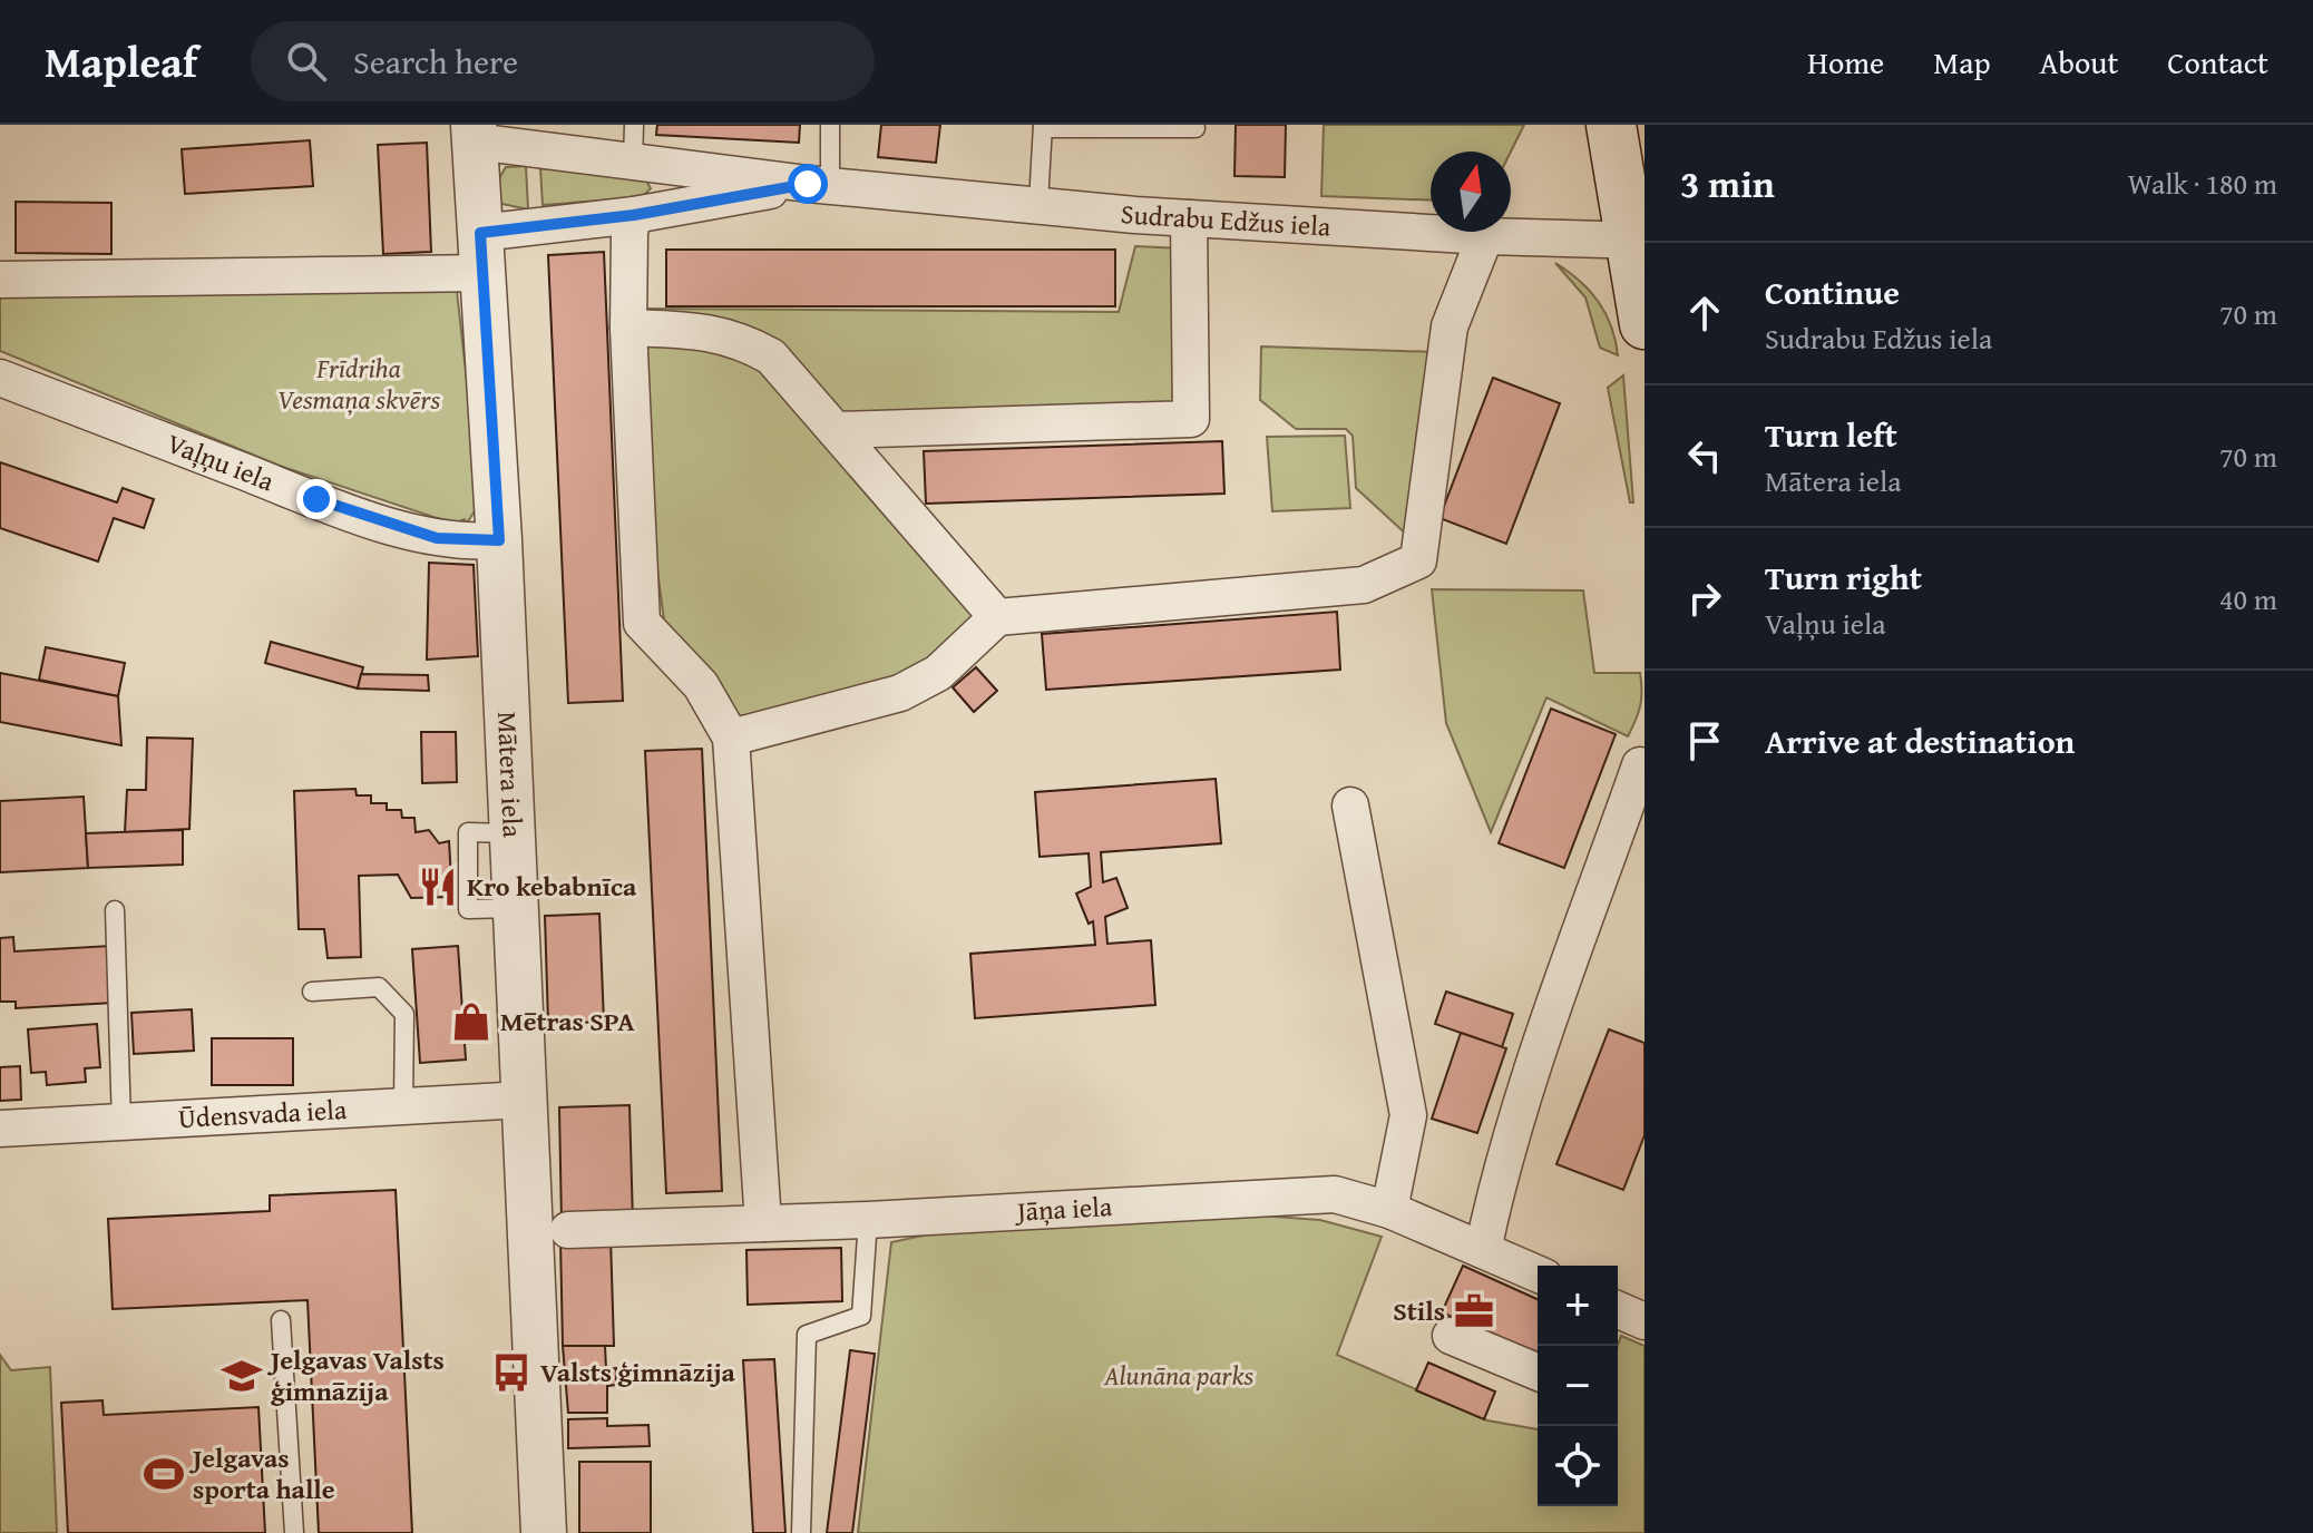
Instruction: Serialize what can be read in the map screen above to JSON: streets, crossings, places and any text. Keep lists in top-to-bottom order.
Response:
{
  "streets": {
    "street": [
      "Sudrabu Edžus iela",
      "Vaļņu iela",
      "Mātera iela",
      "Ūdensvada iela",
      "Jāņa iela"
    ]
  },
  "crossings": [
    ["Sudrabu Edžus iela", "Mātera iela"],
    ["Vaļņu iela", "Mātera iela"],
    ["Mātera iela", "Ūdensvada iela"]
  ],
  "parks": ["Frīdriha Vesmaņa skvērs", "Alunāna parks"],
  "places": {
    "restaurant": ["Kro kebabnīca"],
    "shop": ["Mētras SPA"],
    "office": ["Stils"],
    "bus stop": ["Valsts ģimnāzija"],
    "school or university": ["Jelgavas Valsts ģimnāzija"],
    "sports": ["Jelgavas sporta halle"]
  },
  "north": "top",
  "page": {
    "header": "Mapleaf",
    "search": "Search here",
    "nav": [
      "Home",
      "Map",
      "About",
      "Contact"
    ],
    "heading": ["3 min", "Walk · 180 m"],
    "list": [
      ["Continue", "Sudrabu Edžus iela", "70 m"],
      ["Turn left", "Mātera iela", "70 m"],
      ["Turn right", "Vaļņu iela", "40 m"],
      "Arrive at destination"
    ],
    "map_buttons": ["+", "−"]
  }
}
